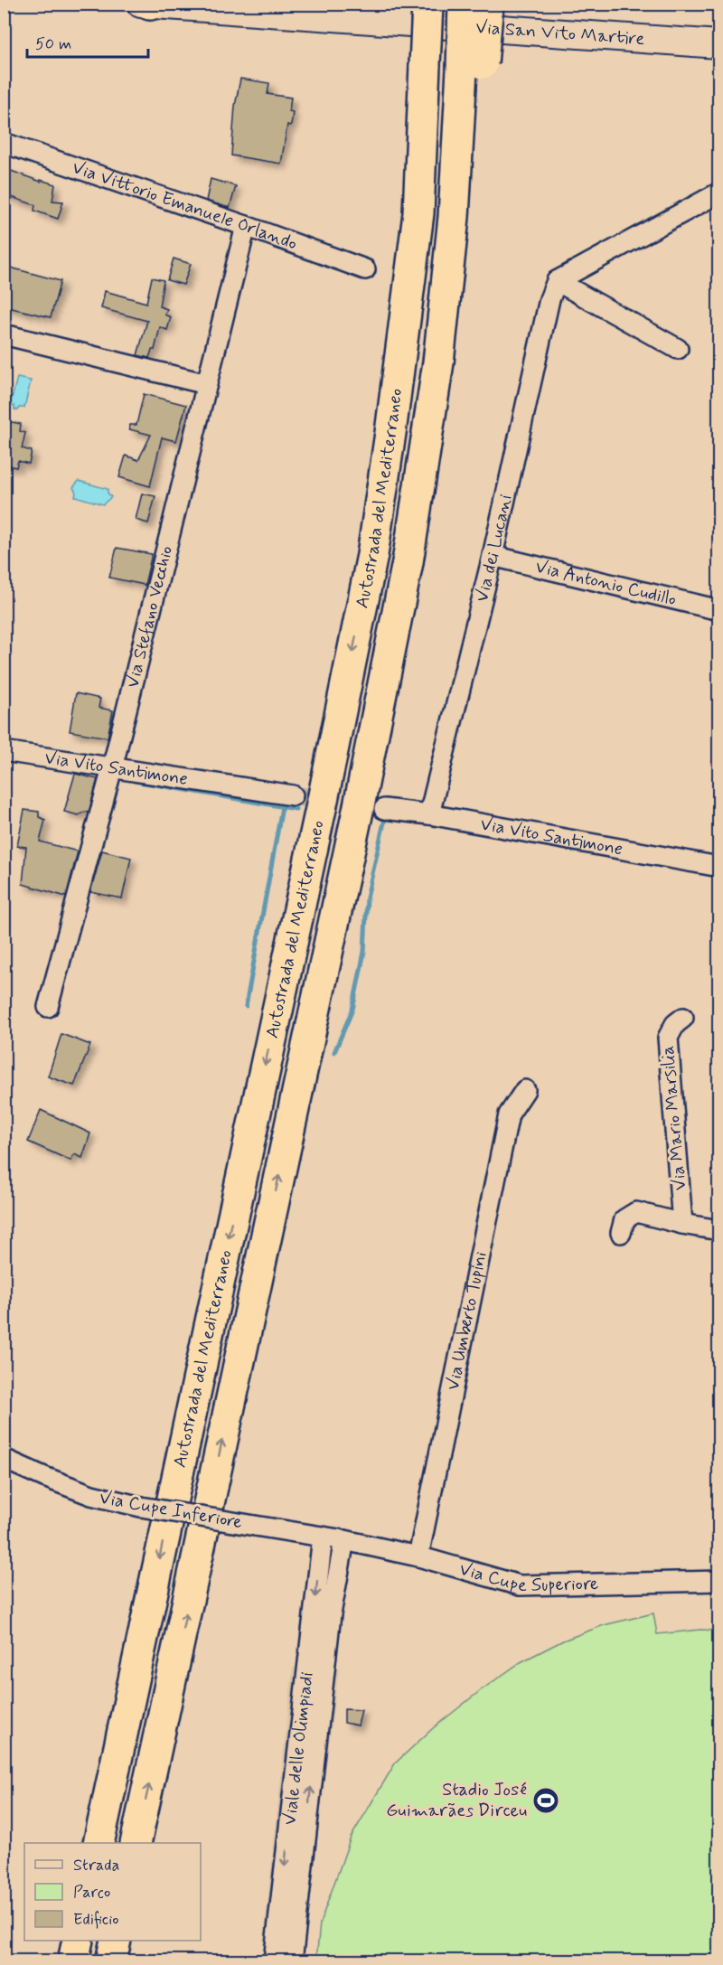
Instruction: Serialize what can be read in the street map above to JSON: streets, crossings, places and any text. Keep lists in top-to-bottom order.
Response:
{
  "streets": {
    "highway": ["Autostrada del Mediterraneo"],
    "street": [
      "Via San Vito Martire",
      "Via Vittorio Emanuele Orlando",
      "Via dei Lucani",
      "Via Antonio Cudillo",
      "Via Stefano Vecchio",
      "Via Vito Santimone",
      "Via Mario Marsilia",
      "Via Umberto Tupini",
      "Via Cupe Inferiore",
      "Via Cupe Superiore",
      "Viale delle Olimpiadi"
    ]
  },
  "crossings": [
    ["Via Vittorio Emanuele Orlando", "Via Stefano Vecchio"],
    ["Via dei Lucani", "Via Antonio Cudillo"],
    ["Via dei Lucani", "Via Vito Santimone"],
    ["Via Stefano Vecchio", "Via Vito Santimone"],
    ["Via Umberto Tupini", "Via Cupe Superiore"],
    ["Via Cupe Inferiore", "Via Cupe Superiore"],
    ["Via Cupe Inferiore", "Viale delle Olimpiadi"],
    ["Via Cupe Superiore", "Viale delle Olimpiadi"]
  ],
  "places": {
    "sports": ["Stadio José Guimarães Dirceu"]
  },
  "legend": ["Strada", "Parco", "Edificio"],
  "scale_bar": "50 m"
}
